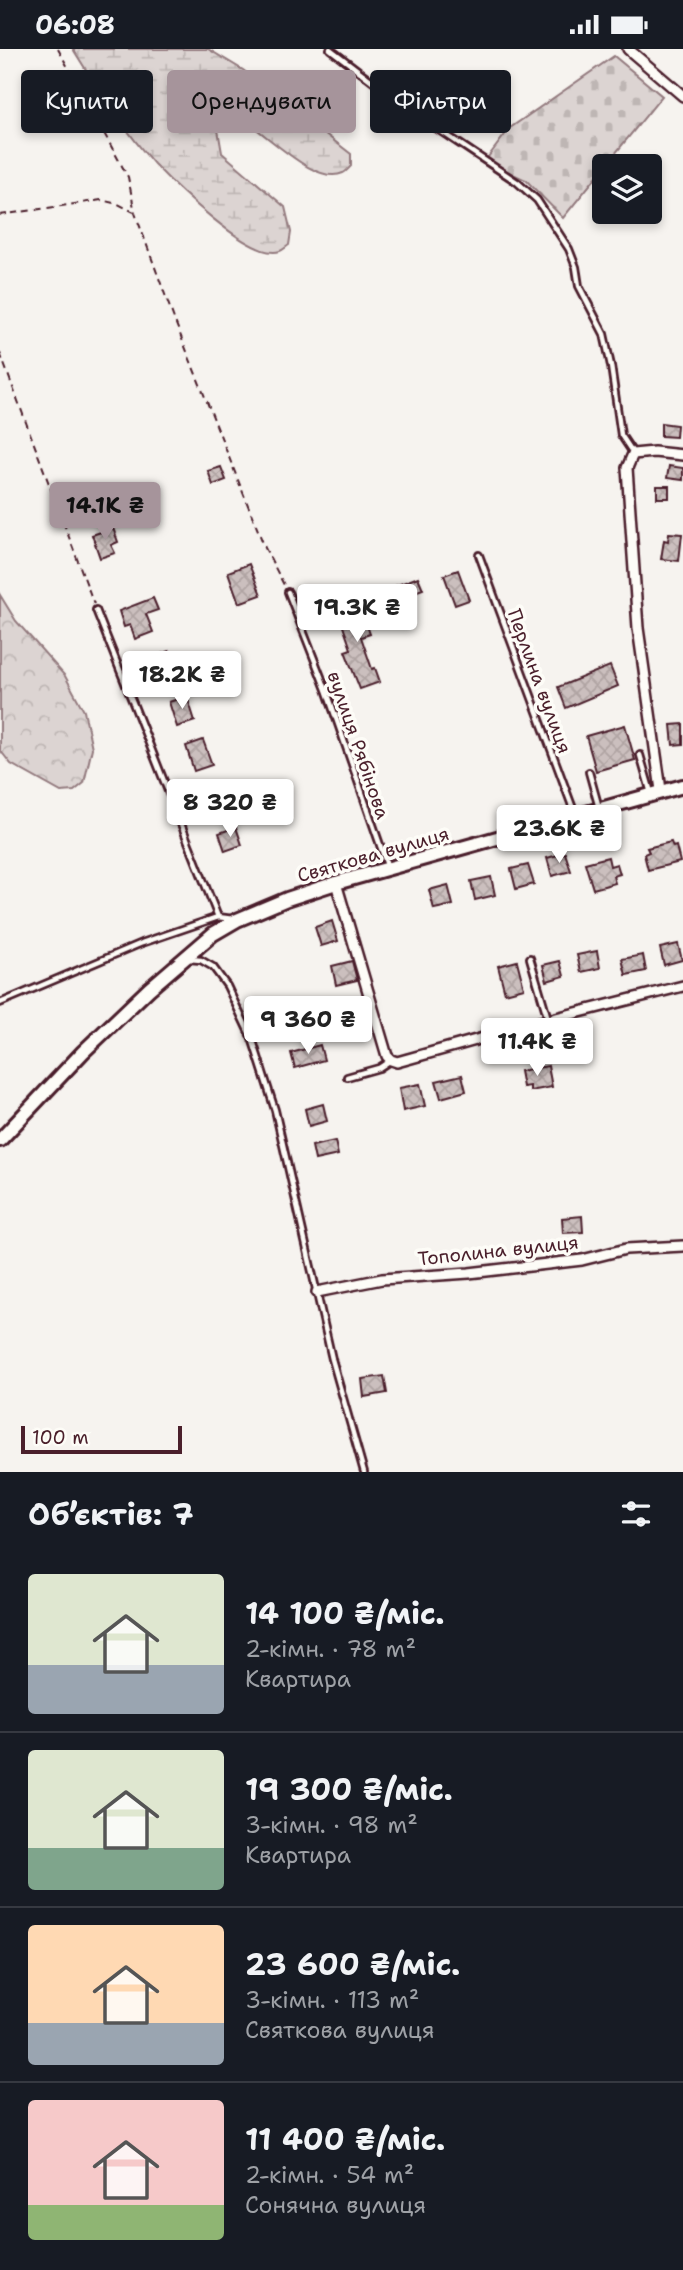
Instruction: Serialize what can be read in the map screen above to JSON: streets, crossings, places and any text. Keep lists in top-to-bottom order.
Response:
{
  "streets": {
    "main road": ["Святкова вулиця"],
    "street": ["Тополина вулиця"],
    "lane": ["Перлина вулиця", "вулиця Рябінова"]
  },
  "crossings": [
    ["Перлина вулиця", "Святкова вулиця"],
    ["вулиця Рябінова", "Святкова вулиця"]
  ],
  "scale_bar": "100 m",
  "page": {
    "status": "06:08",
    "chip": ["Купити", "Орендувати", "Фільтри"],
    "price": [
      "14.1K ₴",
      "19.3K ₴",
      "18.2K ₴",
      "8 320 ₴",
      "23.6K ₴",
      "9 360 ₴",
      "11.4K ₴"
    ],
    "scale": "100 m",
    "heading": "Об’єктів: 7",
    "list": [
      {
        "name": "14 100 ₴/міс.",
        "note": "2-кімн. · 78 m² · Квартира"
      },
      {
        "name": "19 300 ₴/міс.",
        "note": "3-кімн. · 98 m² · Квартира"
      },
      {
        "name": "23 600 ₴/міс.",
        "note": "3-кімн. · 113 m² · Святкова вулиця"
      },
      {
        "name": "11 400 ₴/міс.",
        "note": "2-кімн. · 54 m² · Сонячна вулиця"
      }
    ]
  }
}
